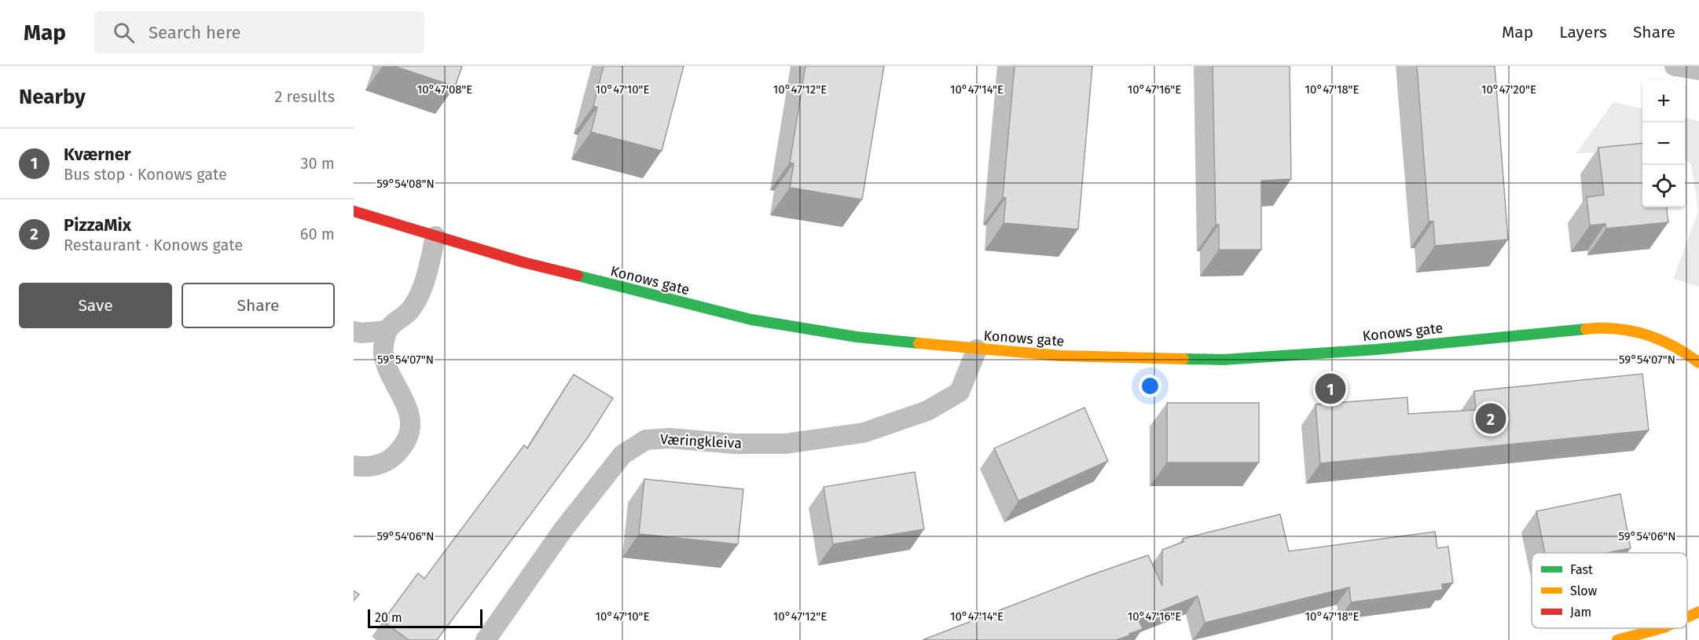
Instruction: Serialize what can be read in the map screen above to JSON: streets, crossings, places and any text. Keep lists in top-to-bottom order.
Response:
{
  "streets": {
    "main road": ["Konows gate"],
    "lane": ["Væringkleiva"]
  },
  "crossings": [
    ["Konows gate", "Væringkleiva"]
  ],
  "legend": ["Fast", "Slow", "Jam"],
  "scale_bar": "20 m",
  "page": {
    "header": "Map",
    "search": "Search here",
    "nav": ["Map", "Layers", "Share"],
    "heading": ["Nearby", "2 results"],
    "map_buttons": ["+", "−"],
    "list": [
      {
        "mark": "1",
        "name": "Kværner",
        "note": "Bus stop · Konows gate",
        "value": "30 m"
      },
      {
        "mark": "2",
        "name": "PizzaMix",
        "note": "Restaurant · Konows gate",
        "value": "60 m"
      }
    ],
    "buttons": ["Save", "Share"],
    "pins": ["1", "2"],
    "scale": "20 m"
  },
  "coordinates": [
    "10°47'08\"E",
    "10°47'10\"E",
    "10°47'12\"E",
    "10°47'14\"E",
    "10°47'16\"E",
    "10°47'18\"E",
    "10°47'20\"E",
    "59°54'08\"N",
    "59°54'07\"N",
    "59°54'06\"N"
  ]
}
